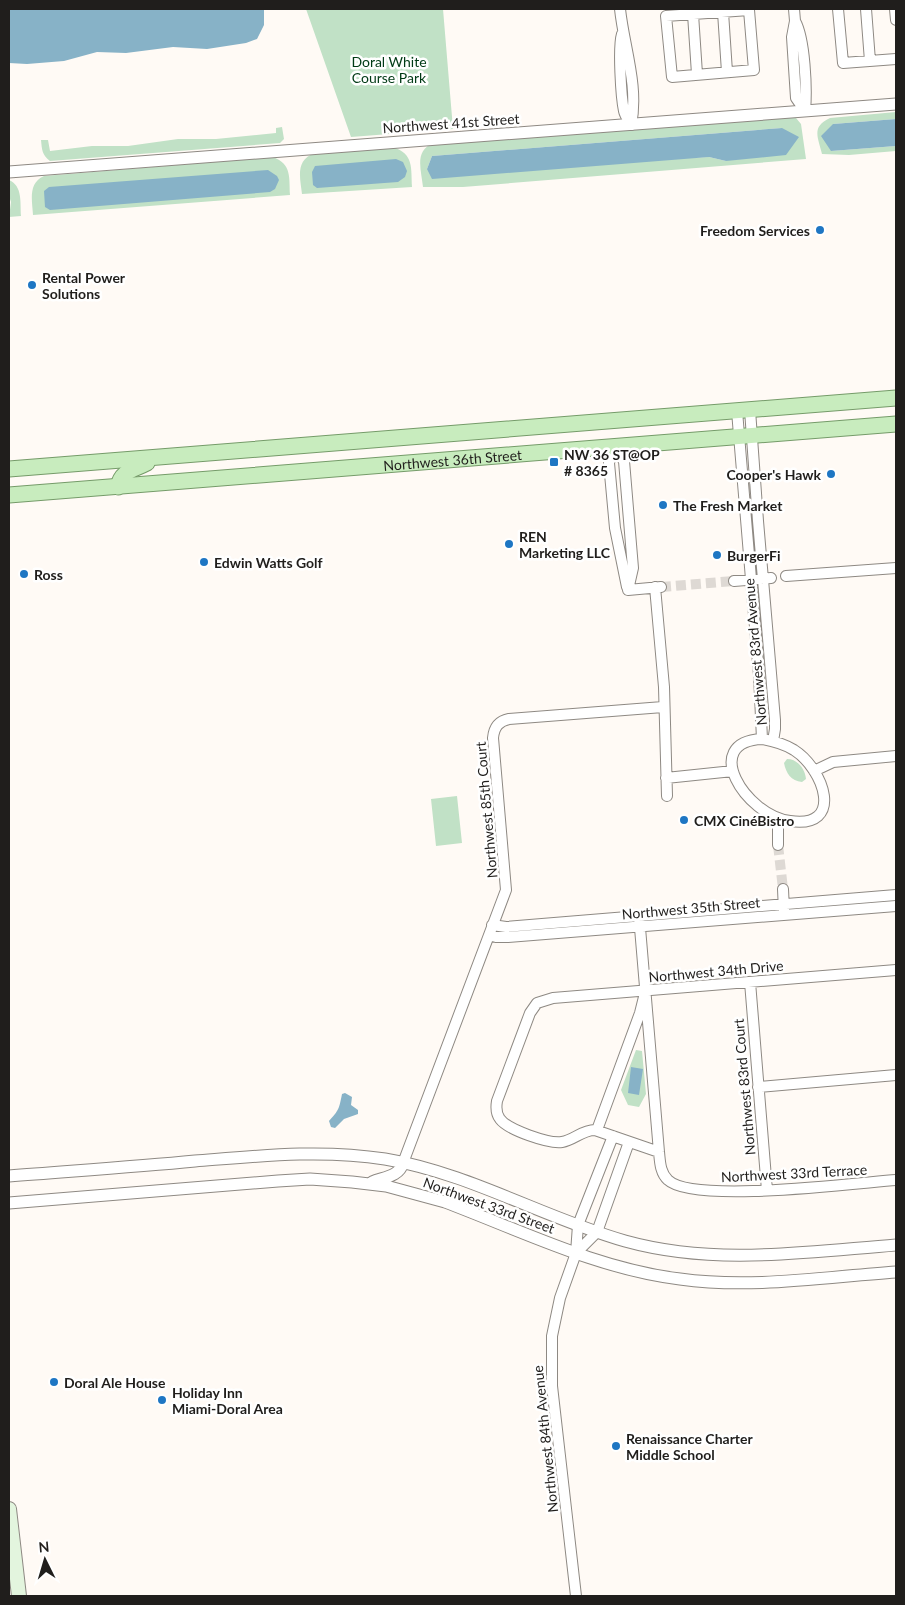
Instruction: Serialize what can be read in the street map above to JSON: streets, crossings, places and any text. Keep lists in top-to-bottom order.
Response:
{
  "streets": {
    "main road": ["Northwest 36th Street"],
    "street": [
      "Northwest 41st Street",
      "Northwest 83rd Avenue",
      "Northwest 85th Court",
      "Northwest 35th Street",
      "Northwest 34th Drive",
      "Northwest 83rd Court",
      "Northwest 33rd Terrace",
      "Northwest 33rd Street",
      "Northwest 84th Avenue"
    ]
  },
  "crossings": [
    ["Northwest 36th Street", "Northwest 83rd Avenue"],
    ["Northwest 85th Court", "Northwest 35th Street"],
    ["Northwest 85th Court", "Northwest 33rd Street"],
    ["Northwest 34th Drive", "Northwest 83rd Court"],
    ["Northwest 83rd Court", "Northwest 33rd Terrace"],
    ["Northwest 33rd Street", "Northwest 84th Avenue"]
  ],
  "parks": ["Doral White Course Park"],
  "places": {
    "other": [
      "Freedom Services",
      "Rental Power Solutions",
      "Cooper's Hawk",
      "The Fresh Market",
      "REN Marketing LLC",
      "BurgerFi",
      "Edwin Watts Golf",
      "Ross",
      "CMX CinéBistro",
      "Doral Ale House",
      "Holiday Inn Miami-Doral Area",
      "Renaissance Charter Middle School"
    ],
    "transit": ["NW 36 ST@OP # 8365"]
  },
  "north": "top"
}
